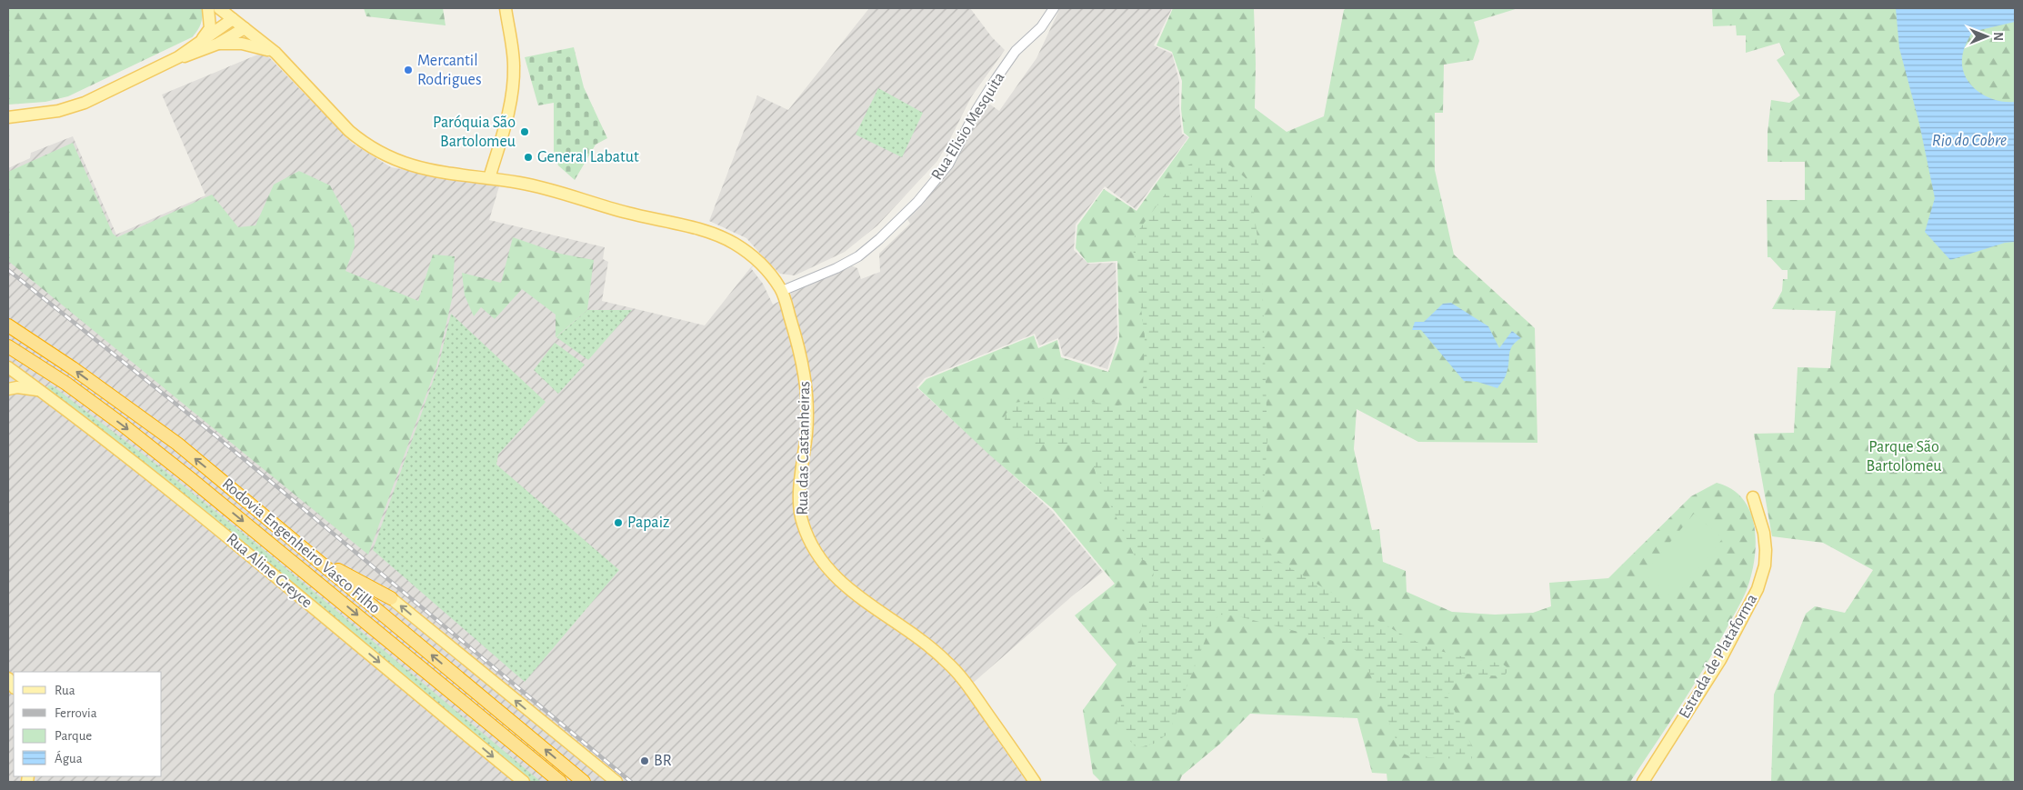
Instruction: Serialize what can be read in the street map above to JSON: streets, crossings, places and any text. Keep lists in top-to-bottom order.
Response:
{
  "streets": {
    "highway": ["Rodovia Engenheiro Vasco Filho"],
    "main road": ["Rua das Castanheiras", "Rua Aline Greyce", "Estrada de Plataforma"],
    "street": ["Rua Elisio Mesquita"]
  },
  "crossings": [
    ["Rua Elisio Mesquita", "Rua das Castanheiras"]
  ],
  "water": ["Rio do Cobre"],
  "parks": ["Parque São Bartolomeu"],
  "places": [
    "Mercantil Rodrigues",
    "Paróquia São Bartolomeu",
    "General Labatut",
    "Papaiz",
    "BR"
  ],
  "legend": [
    "Rua",
    "Ferrovia",
    "Parque",
    "Água"
  ],
  "north": "right"
}
